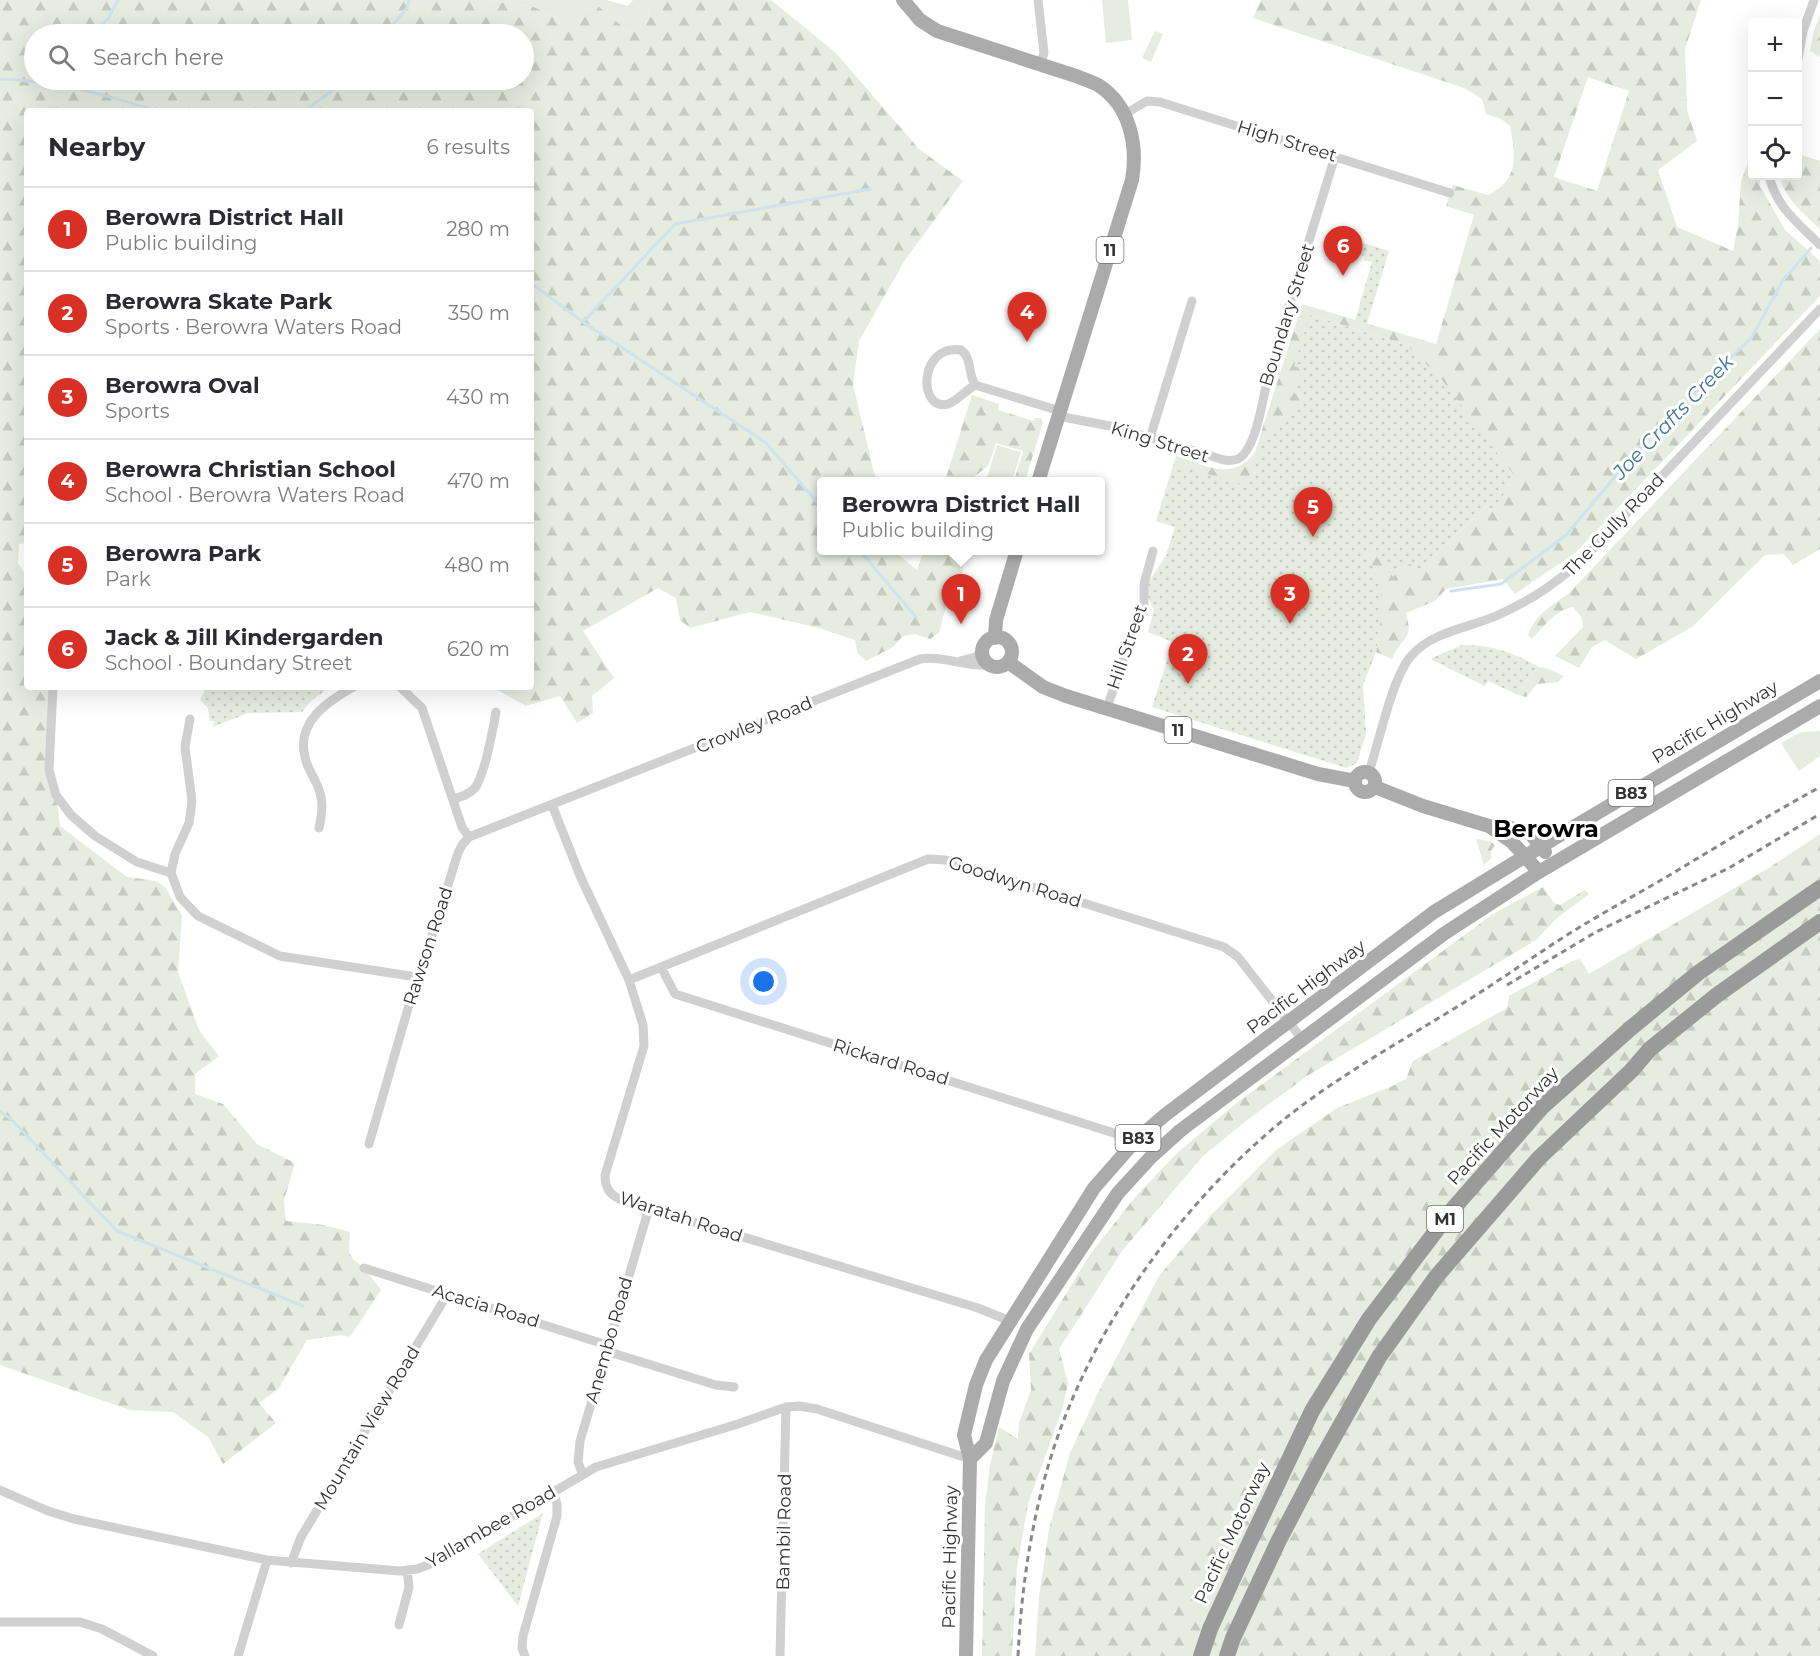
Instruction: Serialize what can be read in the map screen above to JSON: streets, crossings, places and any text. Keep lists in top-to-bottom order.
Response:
{
  "streets": {
    "highway": ["Pacific Motorway", "M1"],
    "main road": ["11", "Pacific Highway", "B83"],
    "street": [
      "High Street",
      "Boundary Street",
      "King Street",
      "The Gully Road",
      "Hill Street",
      "Crowley Road",
      "Goodwyn Road",
      "Rawson Road",
      "Rickard Road",
      "Waratah Road",
      "Acacia Road",
      "Anembo Road",
      "Mountain View Road",
      "Yallambee Road",
      "Bambil Road"
    ]
  },
  "crossings": [
    ["High Street", "11"],
    ["High Street", "Boundary Street"],
    ["11", "King Street"],
    ["11", "The Gully Road"],
    ["11", "Hill Street"],
    ["11", "Pacific Highway"],
    ["11", "Crowley Road"],
    ["11", "B83"],
    ["Boundary Street", "King Street"],
    ["Pacific Highway", "B83"],
    ["Pacific Highway", "Goodwyn Road"],
    ["Pacific Highway", "Rickard Road"],
    ["Pacific Highway", "Waratah Road"],
    ["Pacific Highway", "Yallambee Road"],
    ["Crowley Road", "Waratah Road"],
    ["B83", "Goodwyn Road"],
    ["B83", "Yallambee Road"],
    ["Goodwyn Road", "Rickard Road"],
    ["Goodwyn Road", "Waratah Road"],
    ["Waratah Road", "Anembo Road"],
    ["Acacia Road", "Anembo Road"],
    ["Acacia Road", "Mountain View Road"],
    ["Anembo Road", "Yallambee Road"],
    ["Mountain View Road", "Yallambee Road"],
    ["Yallambee Road", "Bambil Road"]
  ],
  "districts": ["Berowra"],
  "water": ["Joe Crafts Creek"],
  "page": {
    "map_buttons": ["+", "−"],
    "search": "Search here",
    "heading": ["Nearby", "6 results"],
    "list": [
      {
        "mark": "1",
        "name": "Berowra District Hall",
        "note": "Public building",
        "value": "280 m"
      },
      {
        "mark": "2",
        "name": "Berowra Skate Park",
        "note": "Sports · Berowra Waters Road",
        "value": "350 m"
      },
      {
        "mark": "3",
        "name": "Berowra Oval",
        "note": "Sports",
        "value": "430 m"
      },
      {
        "mark": "4",
        "name": "Berowra Christian School",
        "note": "School · Berowra Waters Road",
        "value": "470 m"
      },
      {
        "mark": "5",
        "name": "Berowra Park",
        "note": "Park",
        "value": "480 m"
      },
      {
        "mark": "6",
        "name": "Jack & Jill Kindergarden",
        "note": "School · Boundary Street",
        "value": "620 m"
      }
    ],
    "pins": [
      "6",
      "4",
      "5",
      "1",
      "3",
      "2"
    ],
    "popup": ["Berowra District Hall", "Public building"]
  }
}
